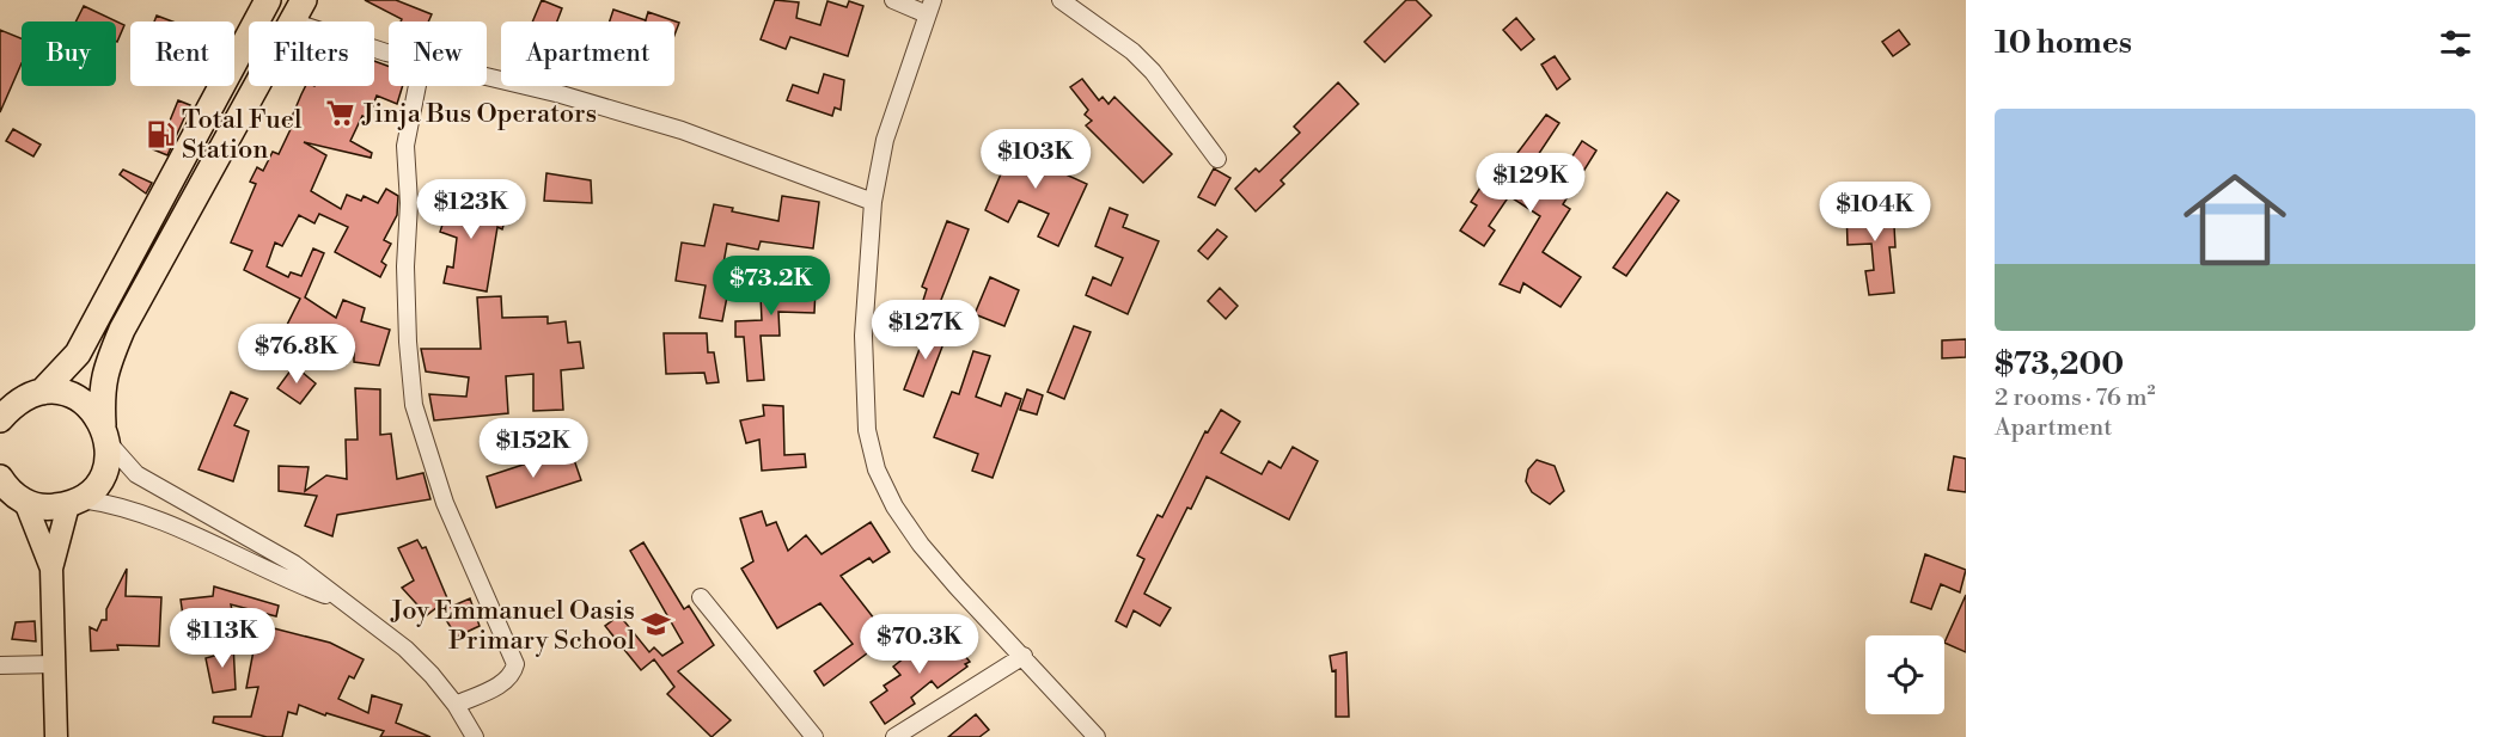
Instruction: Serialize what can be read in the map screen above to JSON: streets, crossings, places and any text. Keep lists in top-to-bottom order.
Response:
{
  "places": {
    "supermarket": ["Jinja Bus Operators"],
    "fuel station": ["Total Fuel Station"],
    "school or university": ["Joy Emmanuel Oasis Primary School"]
  },
  "page": {
    "heading": "10 homes",
    "chip": [
      "Buy",
      "Rent",
      "Filters",
      "New",
      "Apartment"
    ],
    "list": [
      {
        "name": "$73,200",
        "note": "2 rooms · 76 m² · Apartment"
      }
    ],
    "price": [
      "$103K",
      "$129K",
      "$123K",
      "$104K",
      "$73.2K",
      "$127K",
      "$76.8K",
      "$152K",
      "$113K",
      "$70.3K"
    ]
  }
}
